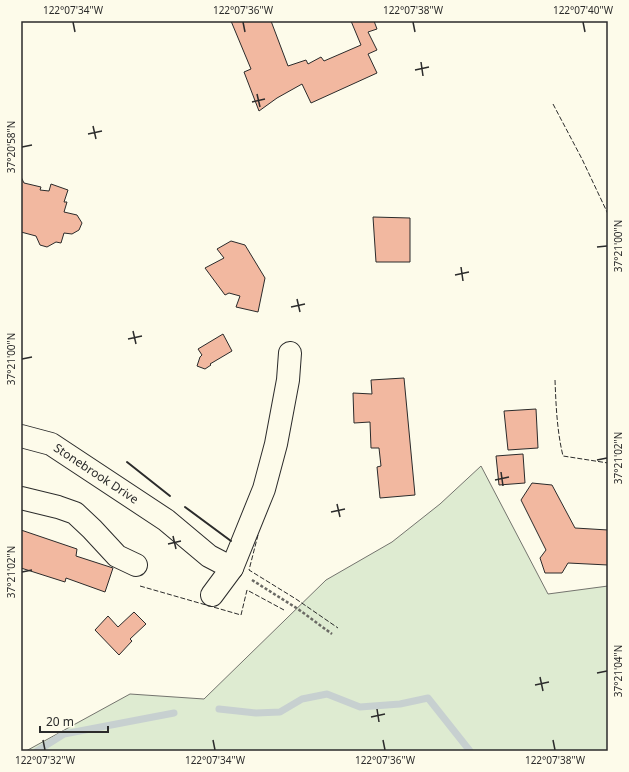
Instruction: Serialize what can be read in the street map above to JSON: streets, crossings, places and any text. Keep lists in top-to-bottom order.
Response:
{
  "streets": {
    "street": ["Stonebrook Drive"]
  },
  "scale_bar": "20 m",
  "coordinates": [
    "122°07'34\"W",
    "122°07'36\"W",
    "122°07'38\"W",
    "122°07'40\"W",
    "37°20'58\"N",
    "37°21'00\"N",
    "37°21'02\"N",
    "37°21'04\"N",
    "122°07'32\"W"
  ]
}
